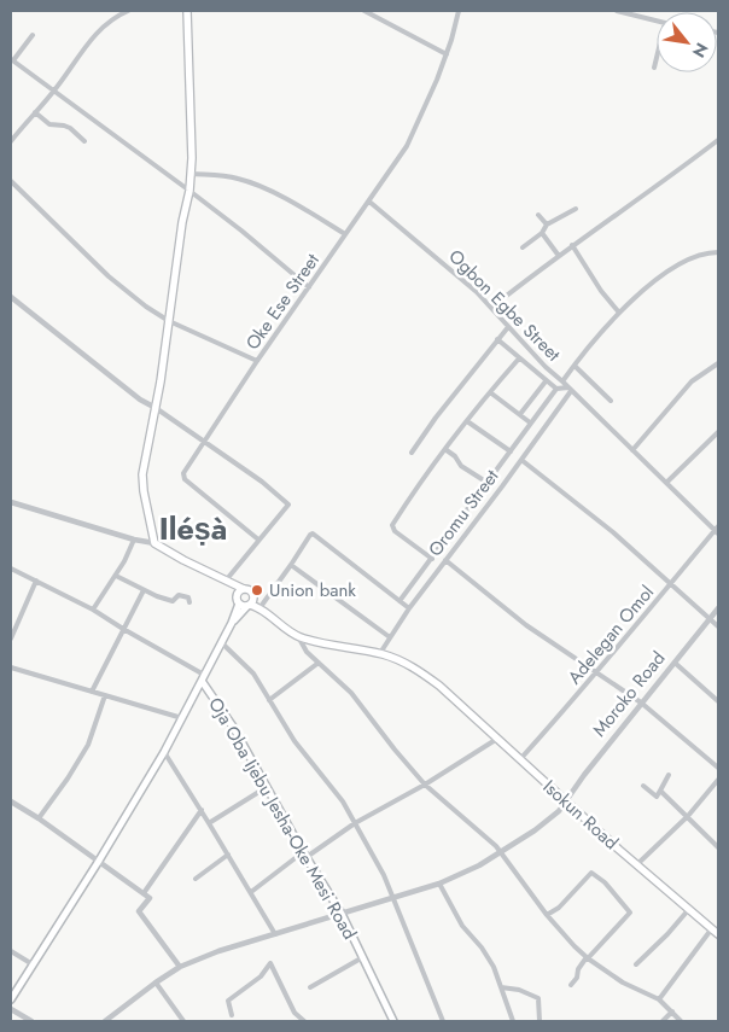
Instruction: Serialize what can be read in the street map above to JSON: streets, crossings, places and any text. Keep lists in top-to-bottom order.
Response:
{
  "streets": {
    "main road": ["Isokun Road", "Oja Oba Ijebu Jesha-Oke Mesi Road"],
    "street": [
      "Oke Ese Street",
      "Ogbon Egbe Street",
      "Oromu Street",
      "Adelegan Omol",
      "Moroko Road"
    ]
  },
  "crossings": [
    ["Oke Ese Street", "Ogbon Egbe Street"],
    ["Ogbon Egbe Street", "Oromu Street"],
    ["Oromu Street", "Isokun Road"],
    ["Adelegan Omol", "Isokun Road"],
    ["Moroko Road", "Isokun Road"],
    ["Moroko Road", "Oja Oba Ijebu Jesha-Oke Mesi Road"]
  ],
  "districts": ["Iléṣà"],
  "places": ["Union bank"],
  "north": "bottom right"
}
